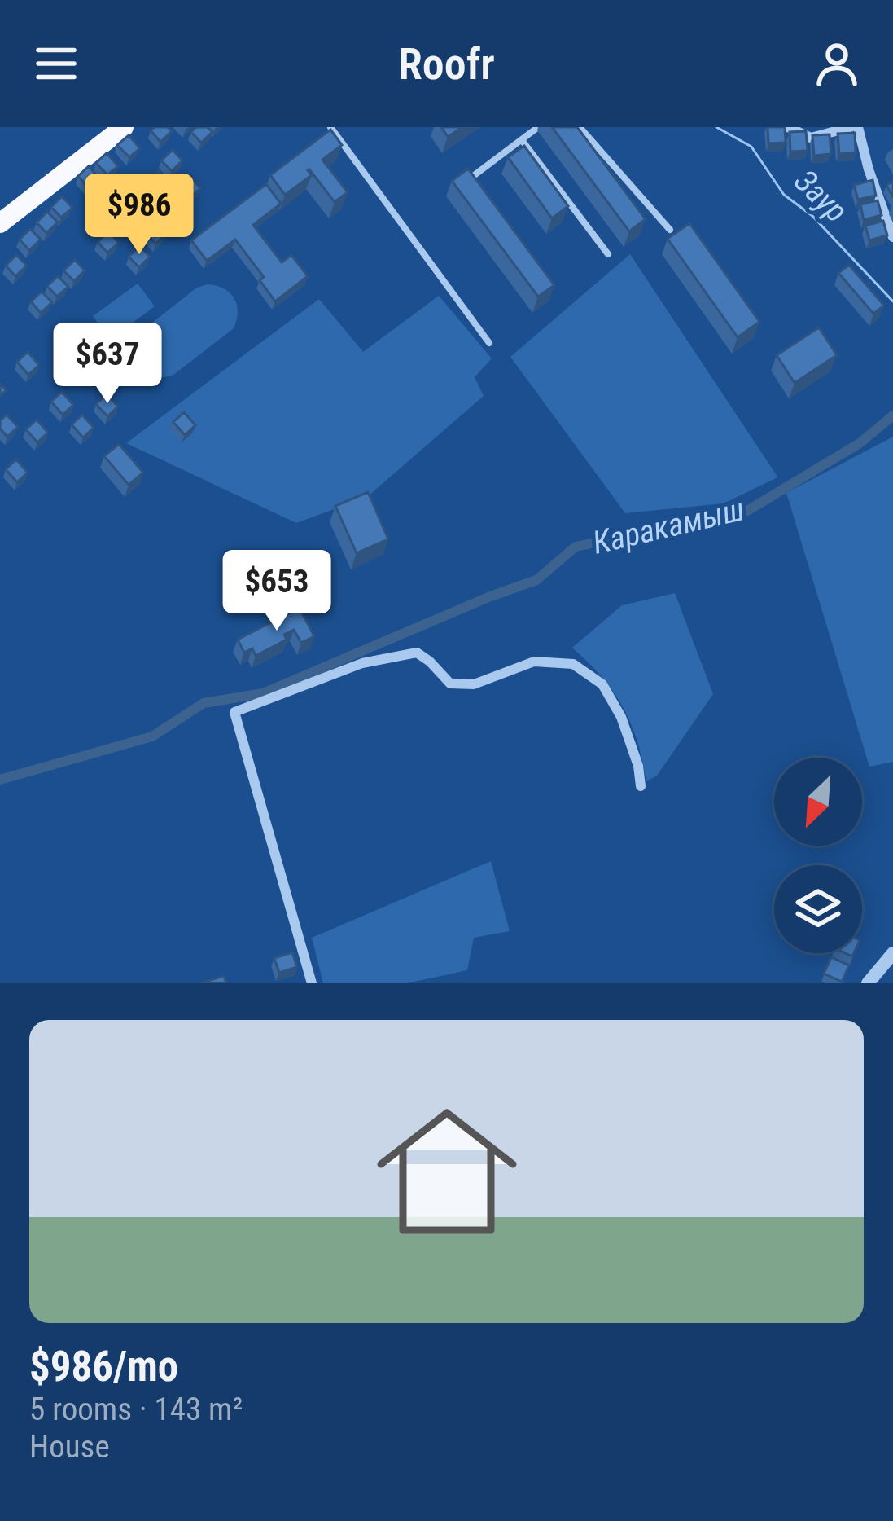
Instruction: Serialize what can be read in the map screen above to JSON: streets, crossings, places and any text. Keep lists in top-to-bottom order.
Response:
{
  "water": ["Заур", "Каракамыш"],
  "north": "bottom left",
  "page": {
    "header": "Roofr",
    "price": ["$986", "$637", "$653"],
    "list": [
      {
        "name": "$986/mo",
        "note": "5 rooms · 143 m² · House"
      }
    ]
  }
}
